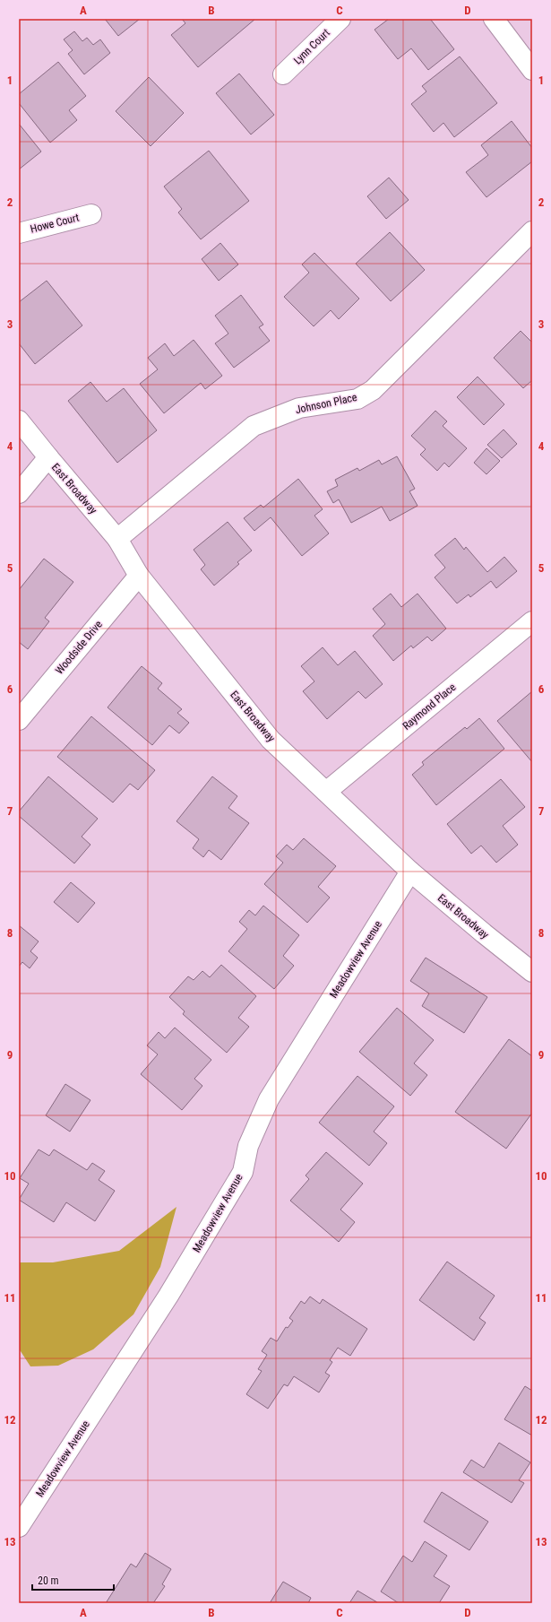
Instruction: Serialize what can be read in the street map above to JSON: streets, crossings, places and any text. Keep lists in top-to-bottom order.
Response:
{
  "streets": {
    "street": [
      "Lynn Court",
      "Howe Court",
      "Johnson Place",
      "East Broadway",
      "Woodside Drive",
      "Raymond Place",
      "Meadowview Avenue"
    ]
  },
  "crossings": [
    ["Johnson Place", "East Broadway"],
    ["East Broadway", "Woodside Drive"],
    ["East Broadway", "Raymond Place"],
    ["East Broadway", "Meadowview Avenue"]
  ],
  "scale_bar": "20 m",
  "grid": {
    "columns": [
      "A",
      "B",
      "C",
      "D"
    ],
    "rows": [
      "1",
      "2",
      "3",
      "4",
      "5",
      "6",
      "7",
      "8",
      "9",
      "10",
      "11",
      "12",
      "13"
    ]
  }
}
